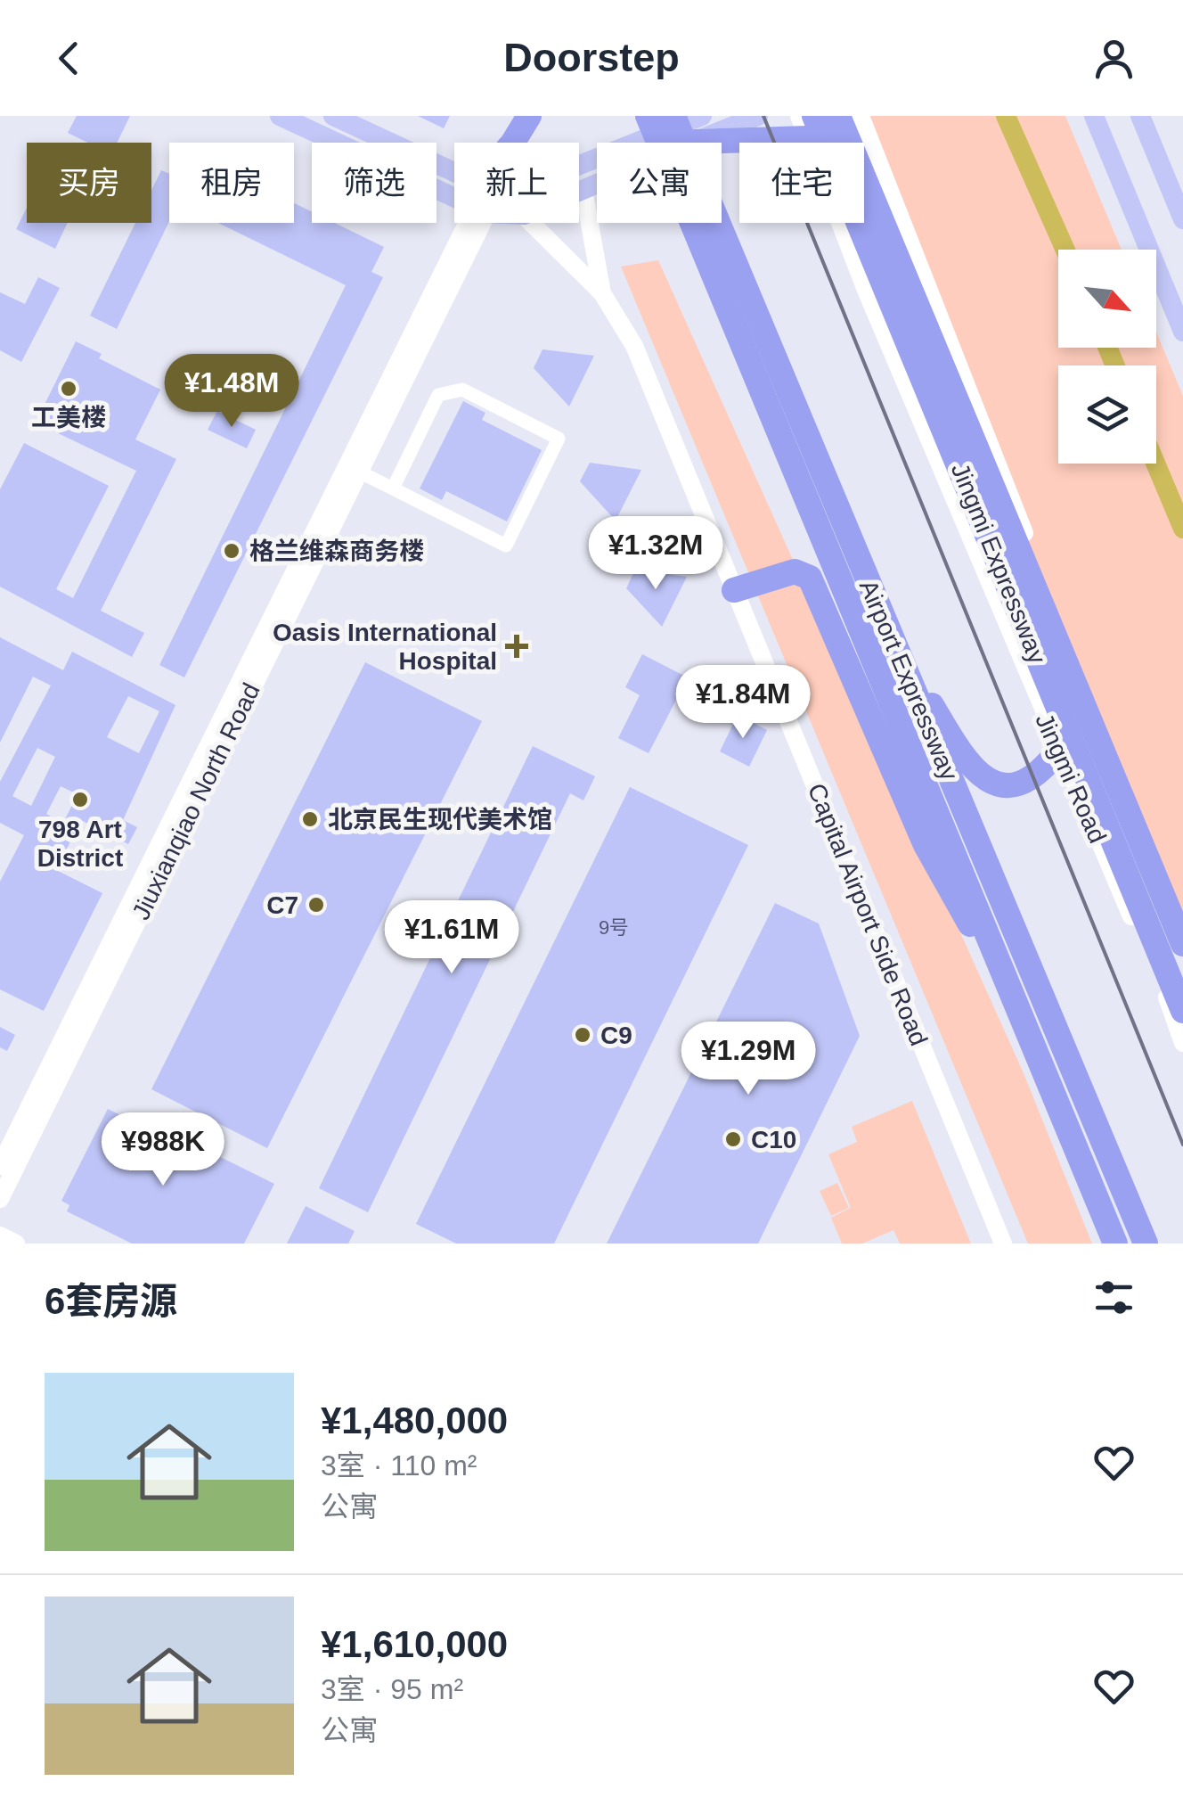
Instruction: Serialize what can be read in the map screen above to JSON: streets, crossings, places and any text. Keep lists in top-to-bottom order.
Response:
{
  "streets": {
    "highway": ["Jingmi Expressway", "Airport Expressway"],
    "main road": ["Jingmi Road", "Jiuxianqiao North Road", "Capital Airport Side Road"]
  },
  "crossings": [
    ["Jingmi Expressway", "Jingmi Road"]
  ],
  "places": {
    "other": [
      "工美楼",
      "格兰维森商务楼",
      "798 Art District",
      "北京民生现代美术馆",
      "C7",
      "C9",
      "C10"
    ],
    "health": ["Oasis International Hospital"]
  },
  "house_numbers": ["9号"],
  "north": "bottom right",
  "page": {
    "header": "Doorstep",
    "chip": [
      "买房",
      "租房",
      "筛选",
      "新上",
      "公寓",
      "住宅"
    ],
    "price": [
      "¥1.48M",
      "¥1.32M",
      "¥1.84M",
      "¥1.61M",
      "¥1.29M",
      "¥988K"
    ],
    "heading": "6套房源",
    "list": [
      {
        "name": "¥1,480,000",
        "note": "3室 · 110 m² · 公寓"
      },
      {
        "name": "¥1,610,000",
        "note": "3室 · 95 m² · 公寓"
      }
    ]
  }
}
